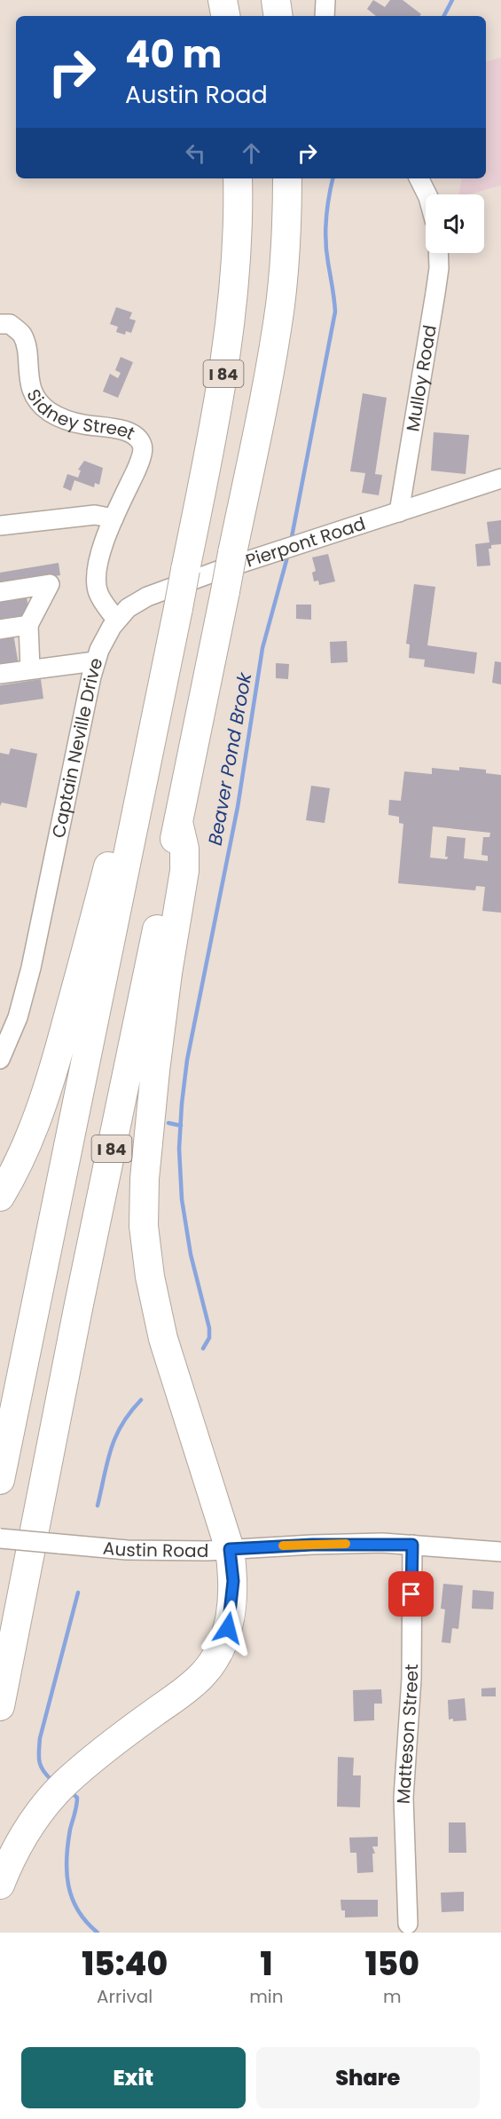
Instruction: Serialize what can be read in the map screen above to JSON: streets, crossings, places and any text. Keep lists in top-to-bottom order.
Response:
{
  "streets": {
    "highway": ["I 84"],
    "street": [
      "Mulloy Road",
      "Sidney Street",
      "Pierpont Road",
      "Captain Neville Drive",
      "Austin Road",
      "Matteson Street"
    ]
  },
  "crossings": [
    ["Mulloy Road", "Pierpont Road"],
    ["Pierpont Road", "Captain Neville Drive"],
    ["Austin Road", "Matteson Street"]
  ],
  "water": ["Beaver Pond Brook"],
  "page": {
    "turn": ["40 m", "Austin Road"],
    "eta": [
      "15:40",
      "Arrival",
      "1",
      "min",
      "150",
      "m"
    ],
    "buttons": ["Exit", "Share"]
  }
}
